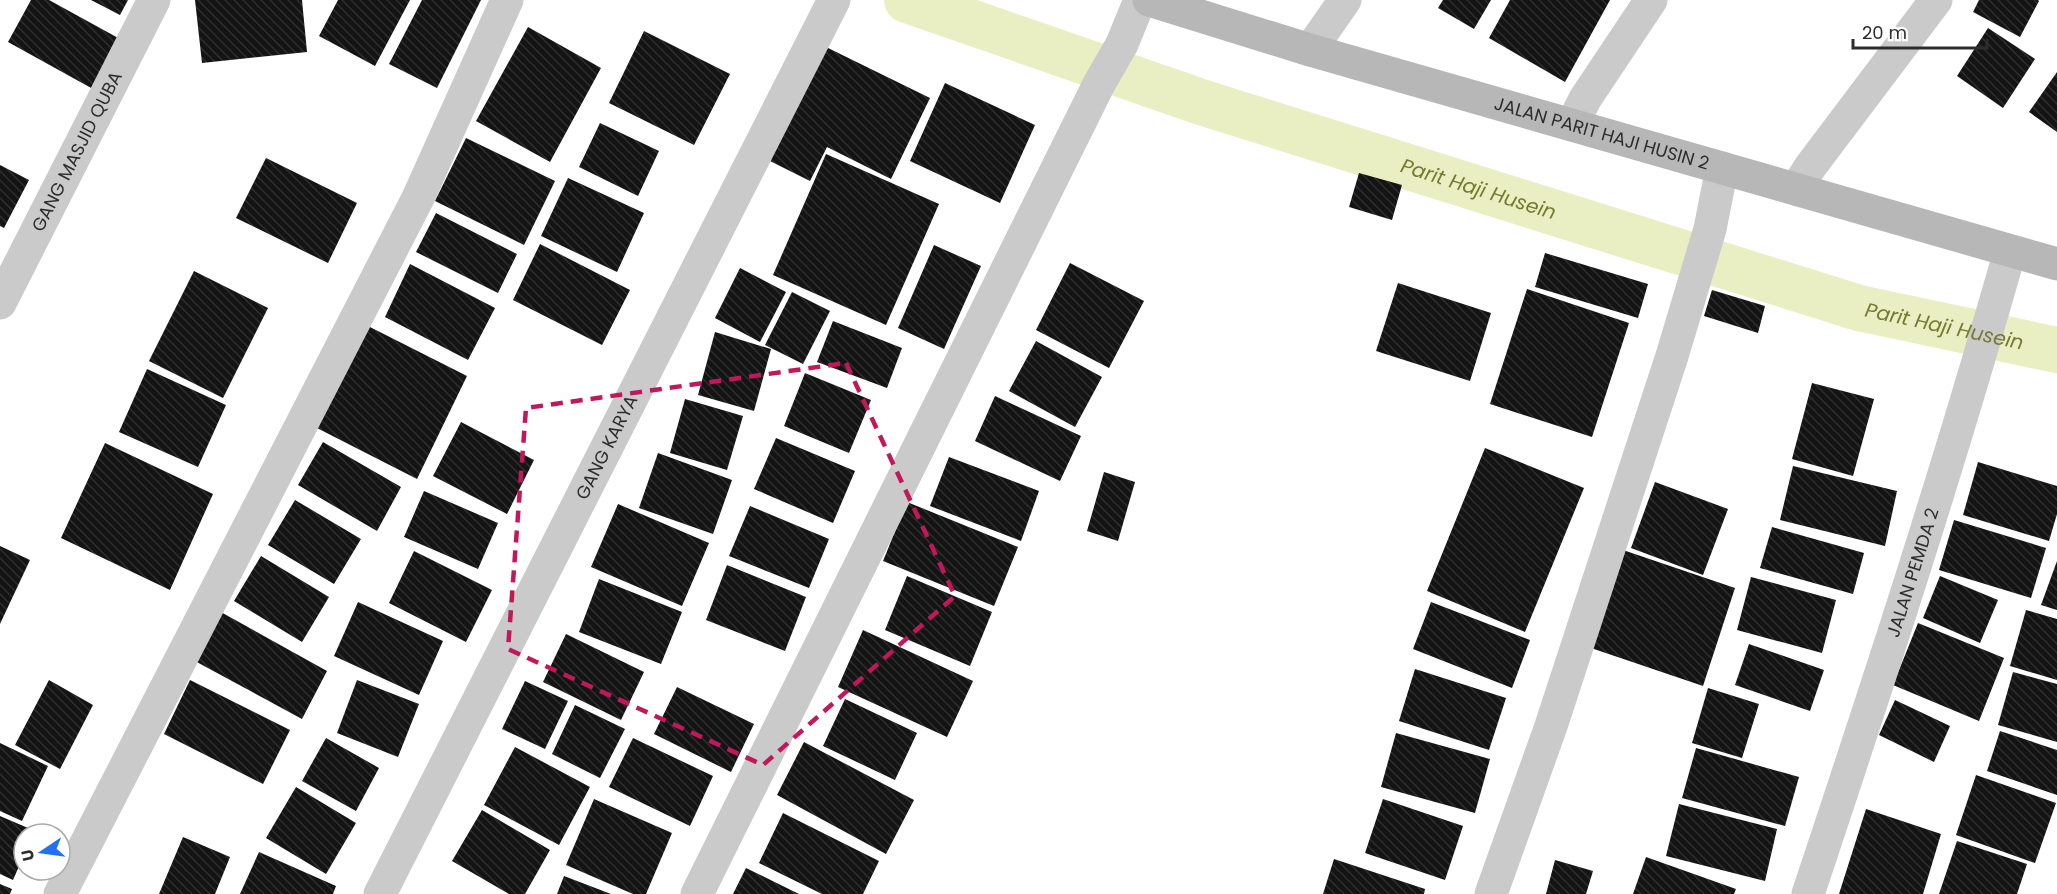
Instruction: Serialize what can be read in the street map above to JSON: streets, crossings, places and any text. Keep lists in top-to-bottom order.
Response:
{
  "streets": {
    "street": [
      "JALAN PARIT HAJI HUSIN 2",
      "GANG MASJID QUBA",
      "GANG KARYA",
      "JALAN PEMDA 2"
    ]
  },
  "crossings": [
    ["JALAN PARIT HAJI HUSIN 2", "JALAN PEMDA 2"]
  ],
  "water": ["Parit Haji Husein"],
  "scale_bar": "20 m",
  "north": "left"
}
